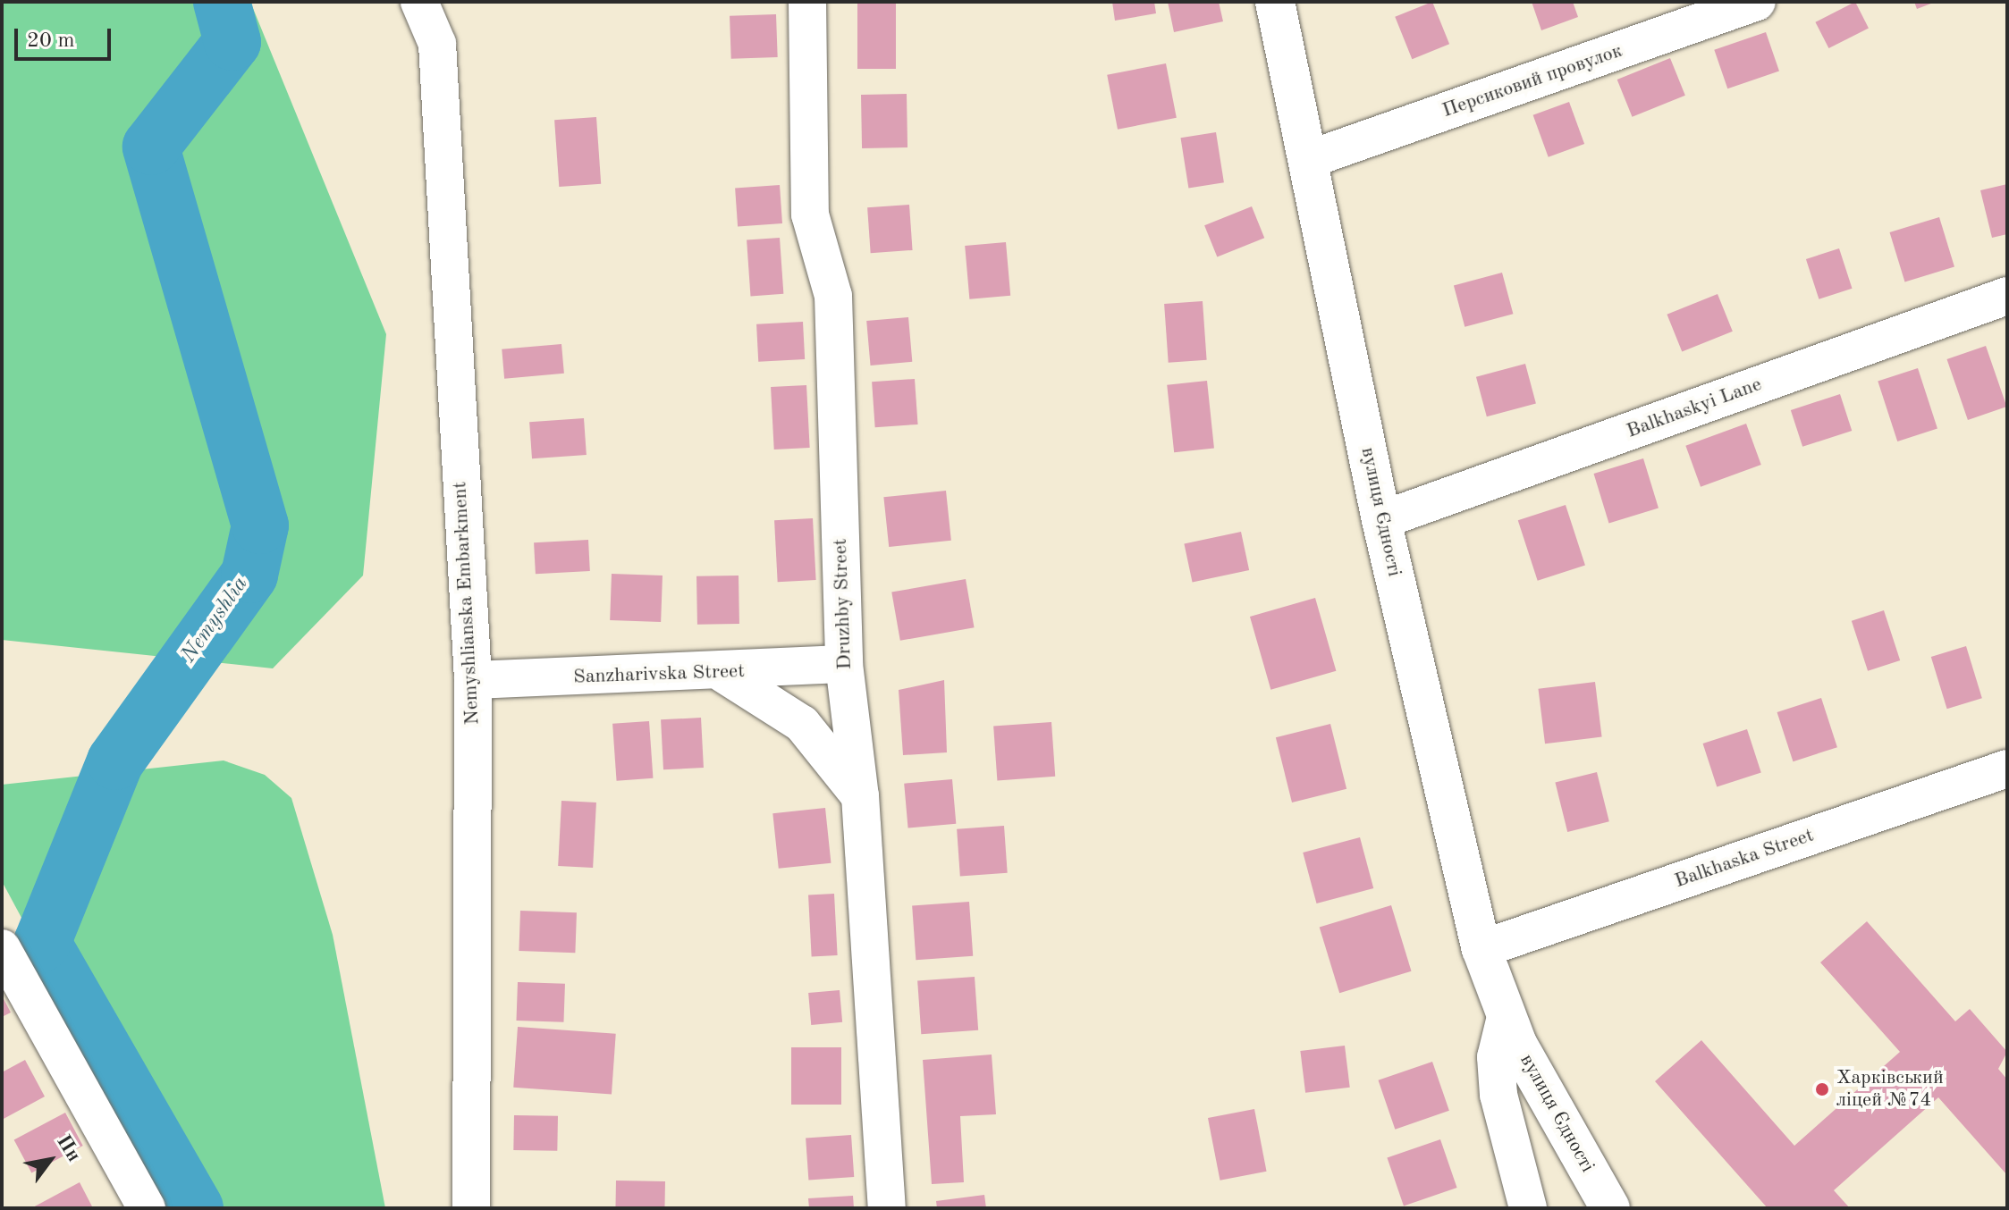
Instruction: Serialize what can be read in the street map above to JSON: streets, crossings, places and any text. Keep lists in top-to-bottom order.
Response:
{
  "streets": {
    "main road": ["вулиця Єдності"],
    "street": [
      "Персиковий провулок",
      "Balkhaskyi Lane",
      "Nemyshlianska Embarkment",
      "Druzhby Street",
      "Sanzharivska Street",
      "Balkhaska Street"
    ]
  },
  "crossings": [
    ["Персиковий провулок", "вулиця Єдності"],
    ["Balkhaskyi Lane", "вулиця Єдності"],
    ["вулиця Єдності", "Balkhaska Street"],
    ["Nemyshlianska Embarkment", "Sanzharivska Street"],
    ["Druzhby Street", "Sanzharivska Street"]
  ],
  "water": ["Nemyshlia"],
  "places": ["Харківський ліцей №74"],
  "scale_bar": "20 m",
  "north": "top right"
}
